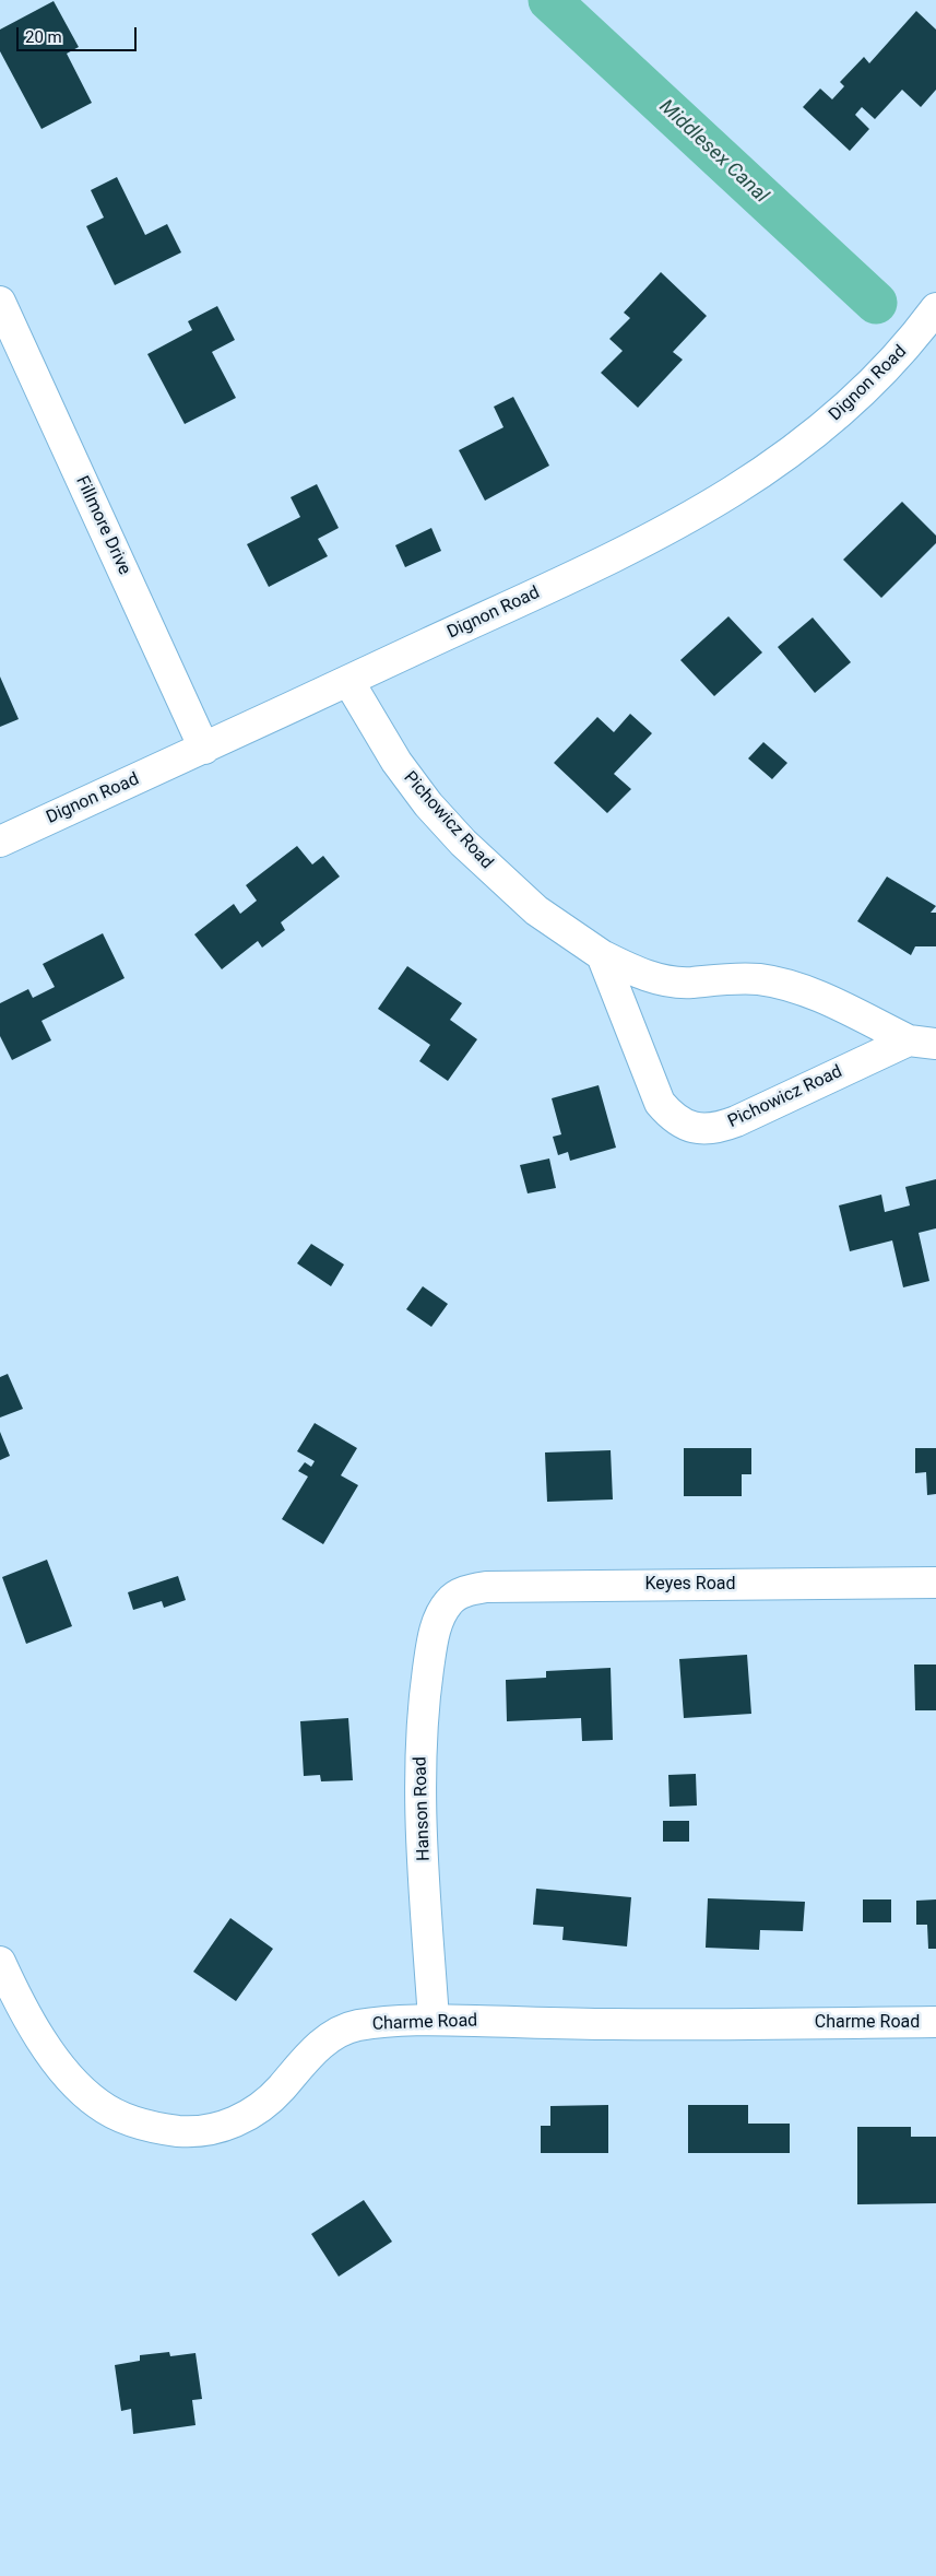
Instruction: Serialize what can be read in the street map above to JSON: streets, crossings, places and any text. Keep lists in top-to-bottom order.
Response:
{
  "streets": {
    "street": [
      "Dignon Road",
      "Fillmore Drive",
      "Pichowicz Road",
      "Keyes Road",
      "Hanson Road",
      "Charme Road"
    ]
  },
  "crossings": [
    ["Dignon Road", "Fillmore Drive"],
    ["Dignon Road", "Pichowicz Road"],
    ["Keyes Road", "Hanson Road"],
    ["Hanson Road", "Charme Road"]
  ],
  "water": ["Middlesex Canal"],
  "scale_bar": "20 m"
}
